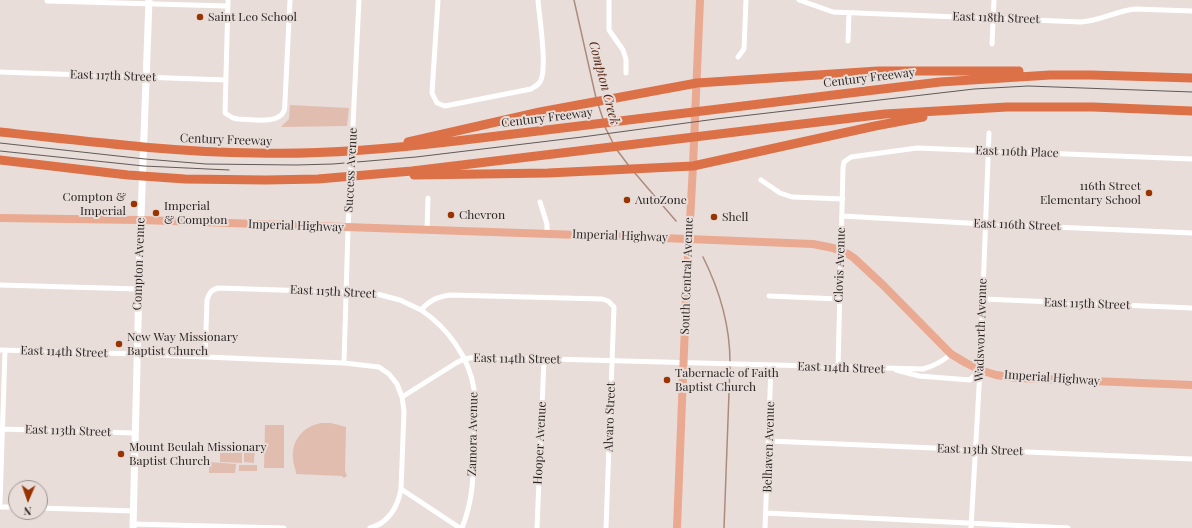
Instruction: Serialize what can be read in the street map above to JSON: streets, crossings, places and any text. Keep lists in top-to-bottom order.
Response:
{
  "streets": {
    "highway": ["Century Freeway"],
    "main road": ["Imperial Highway", "Compton Avenue", "South Central Avenue"],
    "street": [
      "East 118th Street",
      "East 117th Street",
      "East 116th Place",
      "Success Avenue",
      "East 116th Street",
      "Clovis Avenue",
      "East 115th Street",
      "Wadsworth Avenue",
      "East 114th Street",
      "Alvaro Street",
      "East 113th Street",
      "Zamora Avenue",
      "Hooper Avenue",
      "Belhaven Avenue"
    ]
  },
  "crossings": [
    ["East 117th Street", "Compton Avenue"],
    ["East 116th Place", "Clovis Avenue"],
    ["East 116th Place", "Wadsworth Avenue"],
    ["Success Avenue", "Imperial Highway"],
    ["Success Avenue", "East 115th Street"],
    ["Success Avenue", "East 114th Street"],
    ["East 116th Street", "Clovis Avenue"],
    ["East 116th Street", "Wadsworth Avenue"],
    ["Imperial Highway", "Compton Avenue"],
    ["Imperial Highway", "Clovis Avenue"],
    ["Imperial Highway", "South Central Avenue"],
    ["Imperial Highway", "Wadsworth Avenue"],
    ["Imperial Highway", "East 114th Street"],
    ["Compton Avenue", "East 114th Street"],
    ["Compton Avenue", "East 113th Street"],
    ["Clovis Avenue", "East 114th Street"],
    ["South Central Avenue", "East 114th Street"],
    ["East 115th Street", "Wadsworth Avenue"],
    ["East 115th Street", "East 114th Street"],
    ["East 115th Street", "Alvaro Street"],
    ["East 115th Street", "Zamora Avenue"],
    ["Wadsworth Avenue", "East 114th Street"],
    ["Wadsworth Avenue", "East 113th Street"],
    ["East 114th Street", "Alvaro Street"],
    ["East 114th Street", "Zamora Avenue"],
    ["East 114th Street", "Hooper Avenue"],
    ["East 114th Street", "Belhaven Avenue"],
    ["Alvaro Street", "Zamora Avenue"],
    ["East 113th Street", "Belhaven Avenue"]
  ],
  "water": ["Compton Creek"],
  "places": [
    "Saint Leo School",
    "116th Street Elementary School",
    "AutoZone",
    "Compton & Imperial",
    "Imperial & Compton",
    "Chevron",
    "Shell",
    "New Way Missionary Baptist Church",
    "Tabernacle of Faith Baptist Church",
    "Mount Beulah Missionary Baptist Church"
  ],
  "north": "bottom"
}
